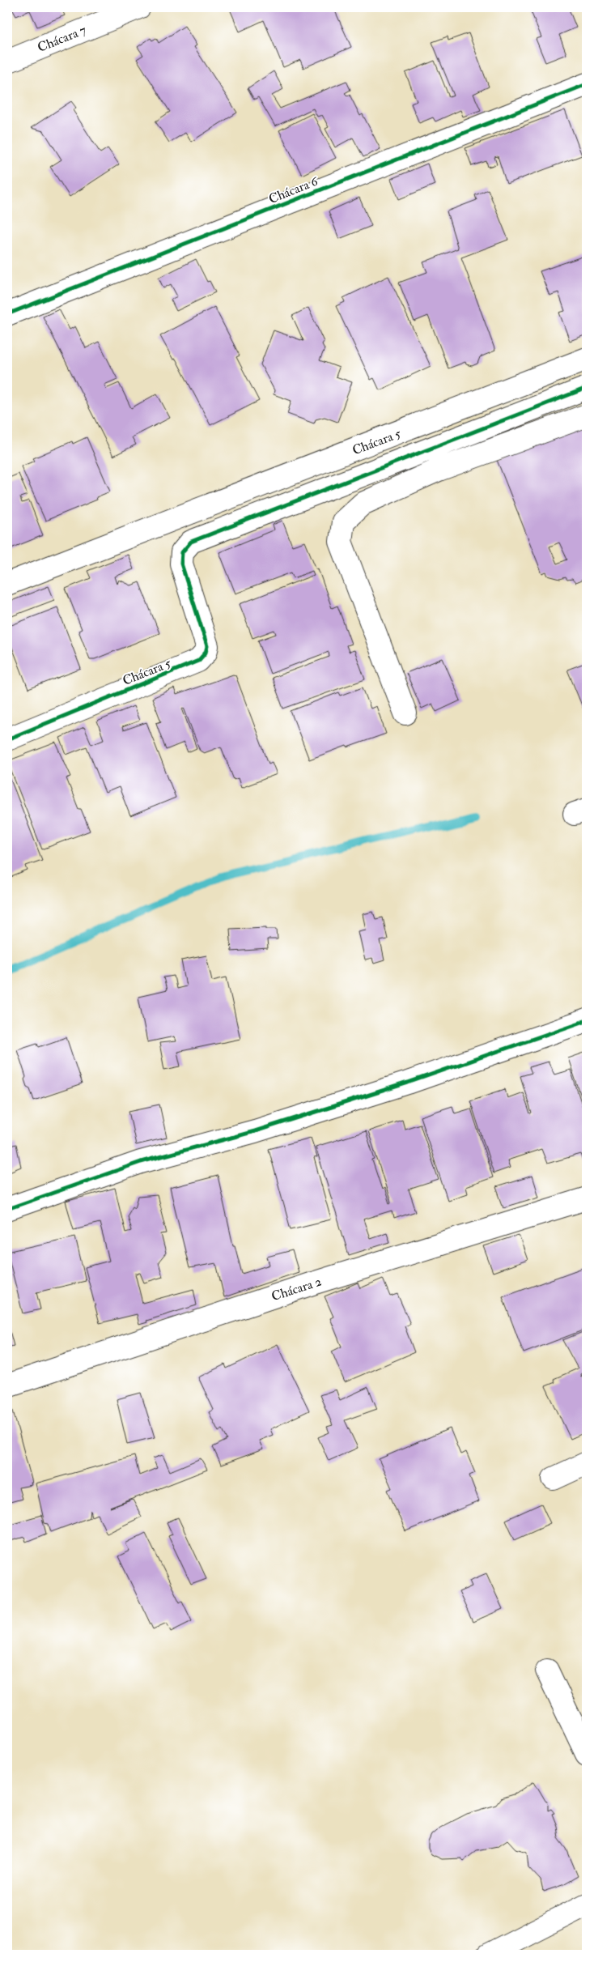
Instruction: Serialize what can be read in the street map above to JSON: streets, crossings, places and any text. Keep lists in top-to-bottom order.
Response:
{
  "streets": {
    "street": [
      "Chácara 7",
      "Chácara 6",
      "Chácara 5",
      "Chácara 2"
    ]
  }
}
